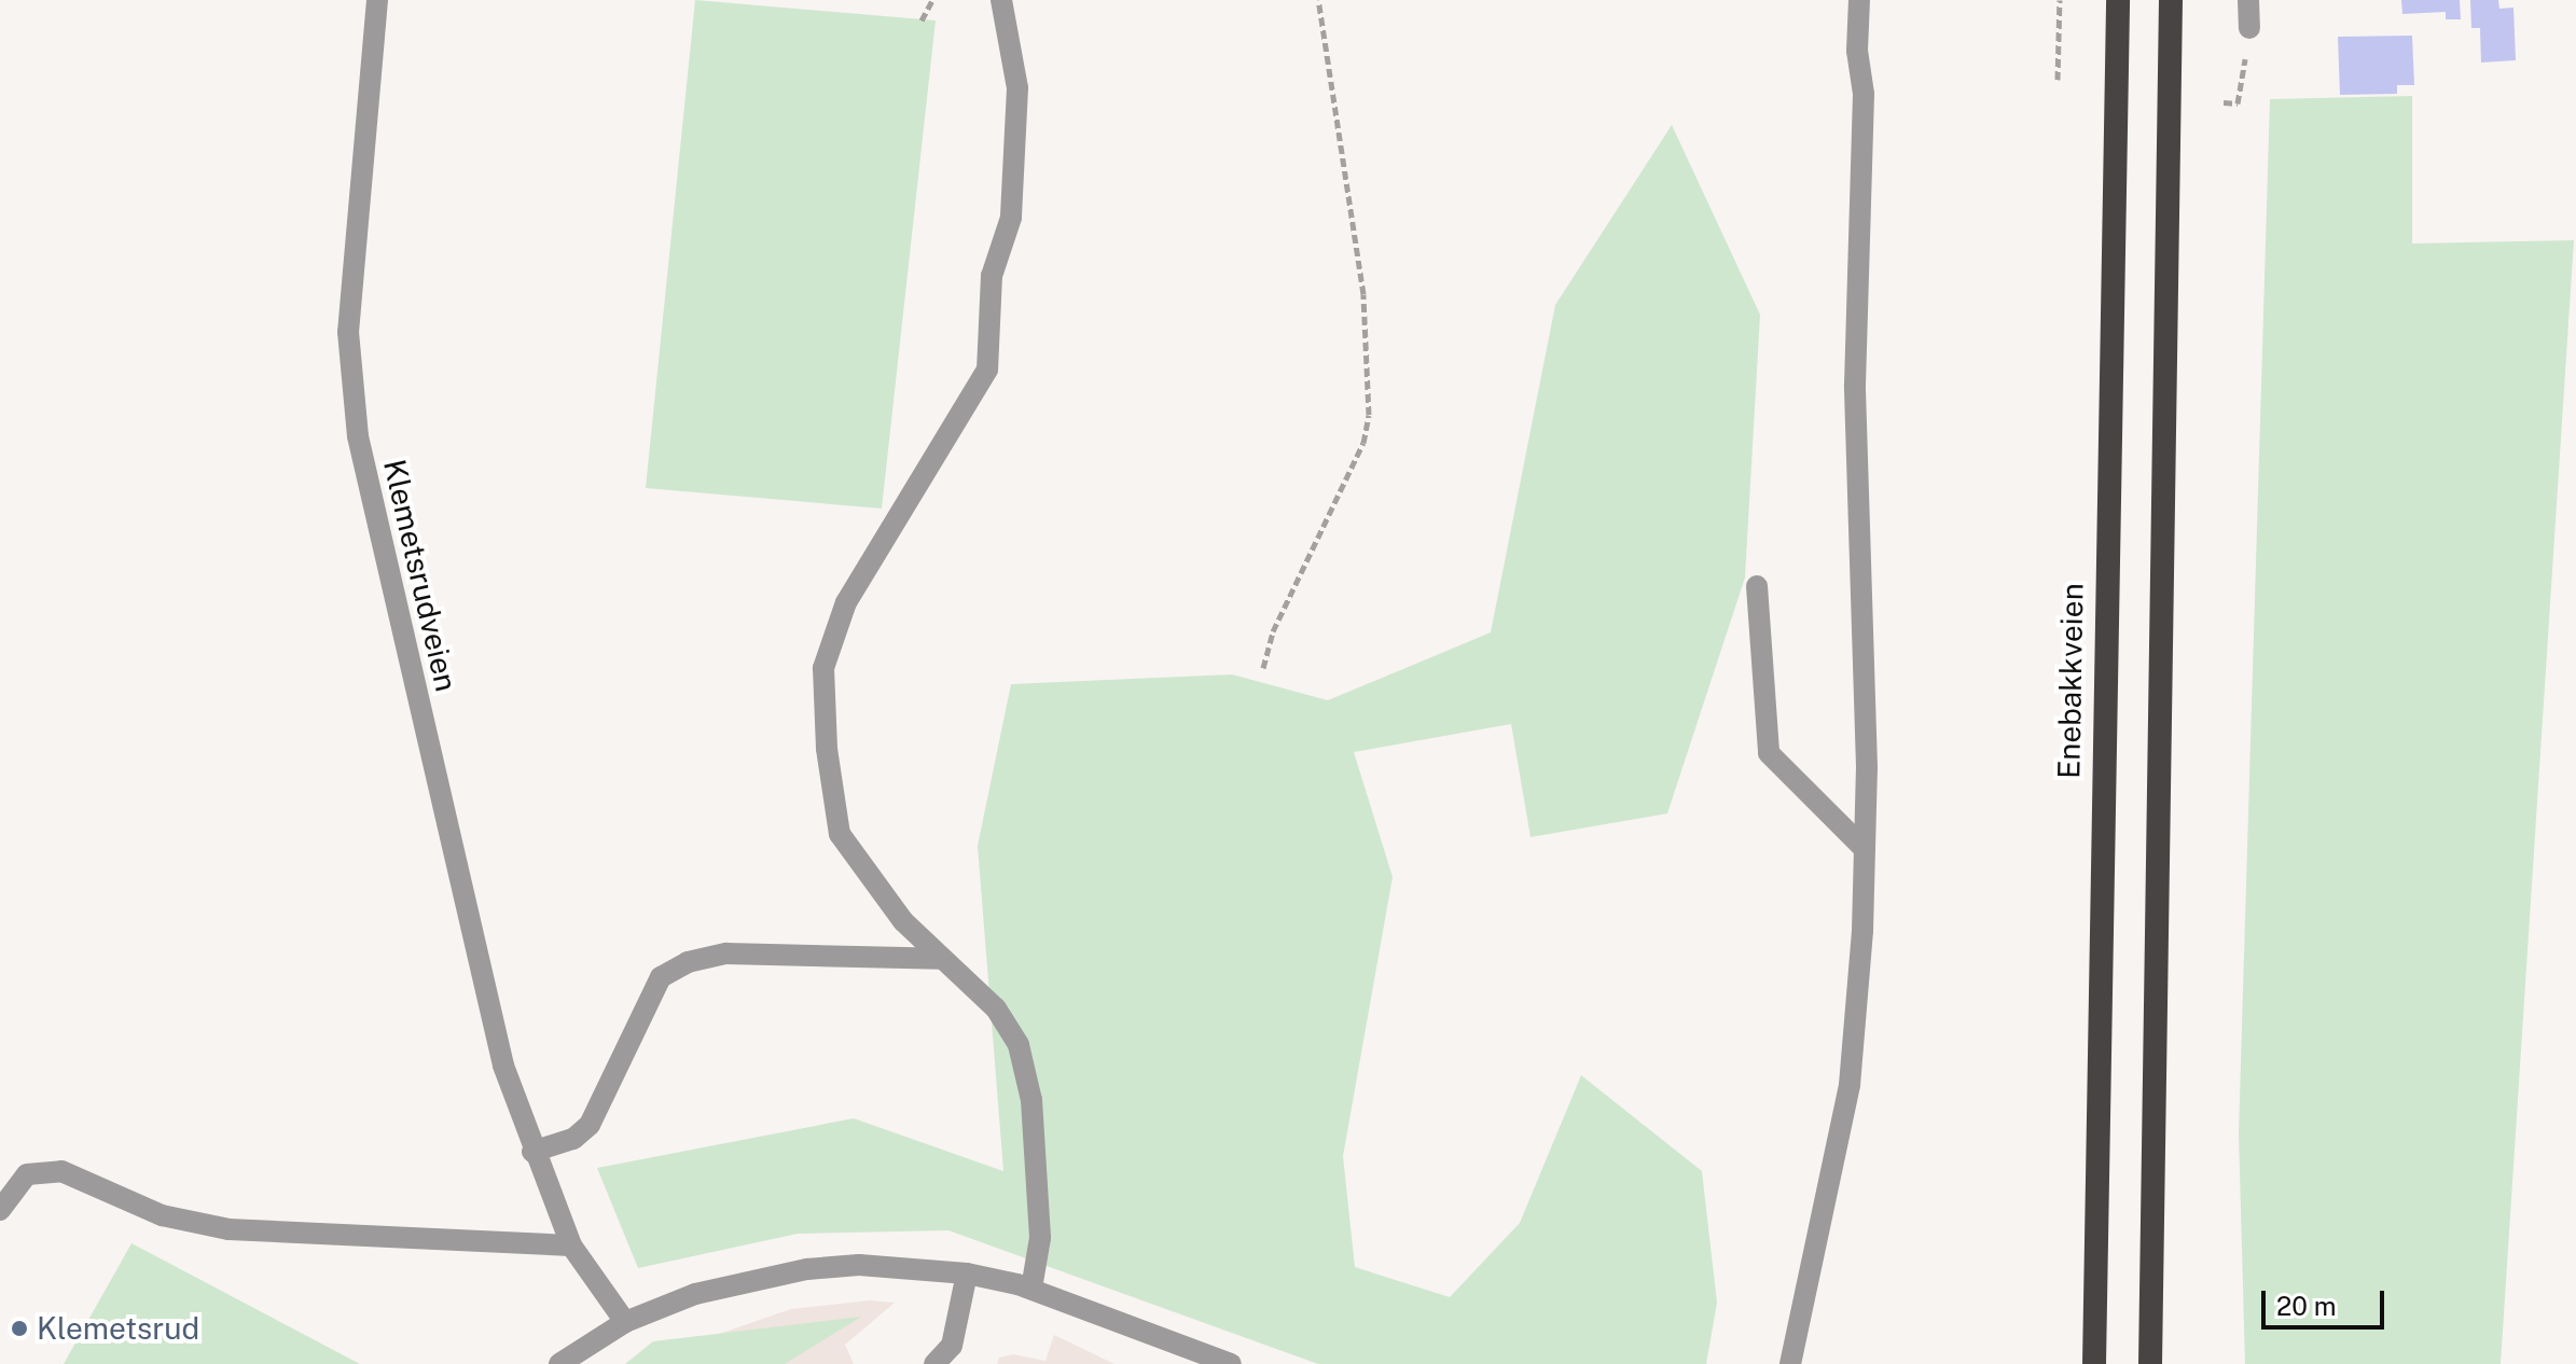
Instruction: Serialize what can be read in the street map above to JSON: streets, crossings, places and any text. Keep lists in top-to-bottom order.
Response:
{
  "streets": {
    "highway": ["Enebakkveien"],
    "street": ["Klemetsrudveien"]
  },
  "places": ["Klemetsrud"],
  "scale_bar": "20 m"
}
